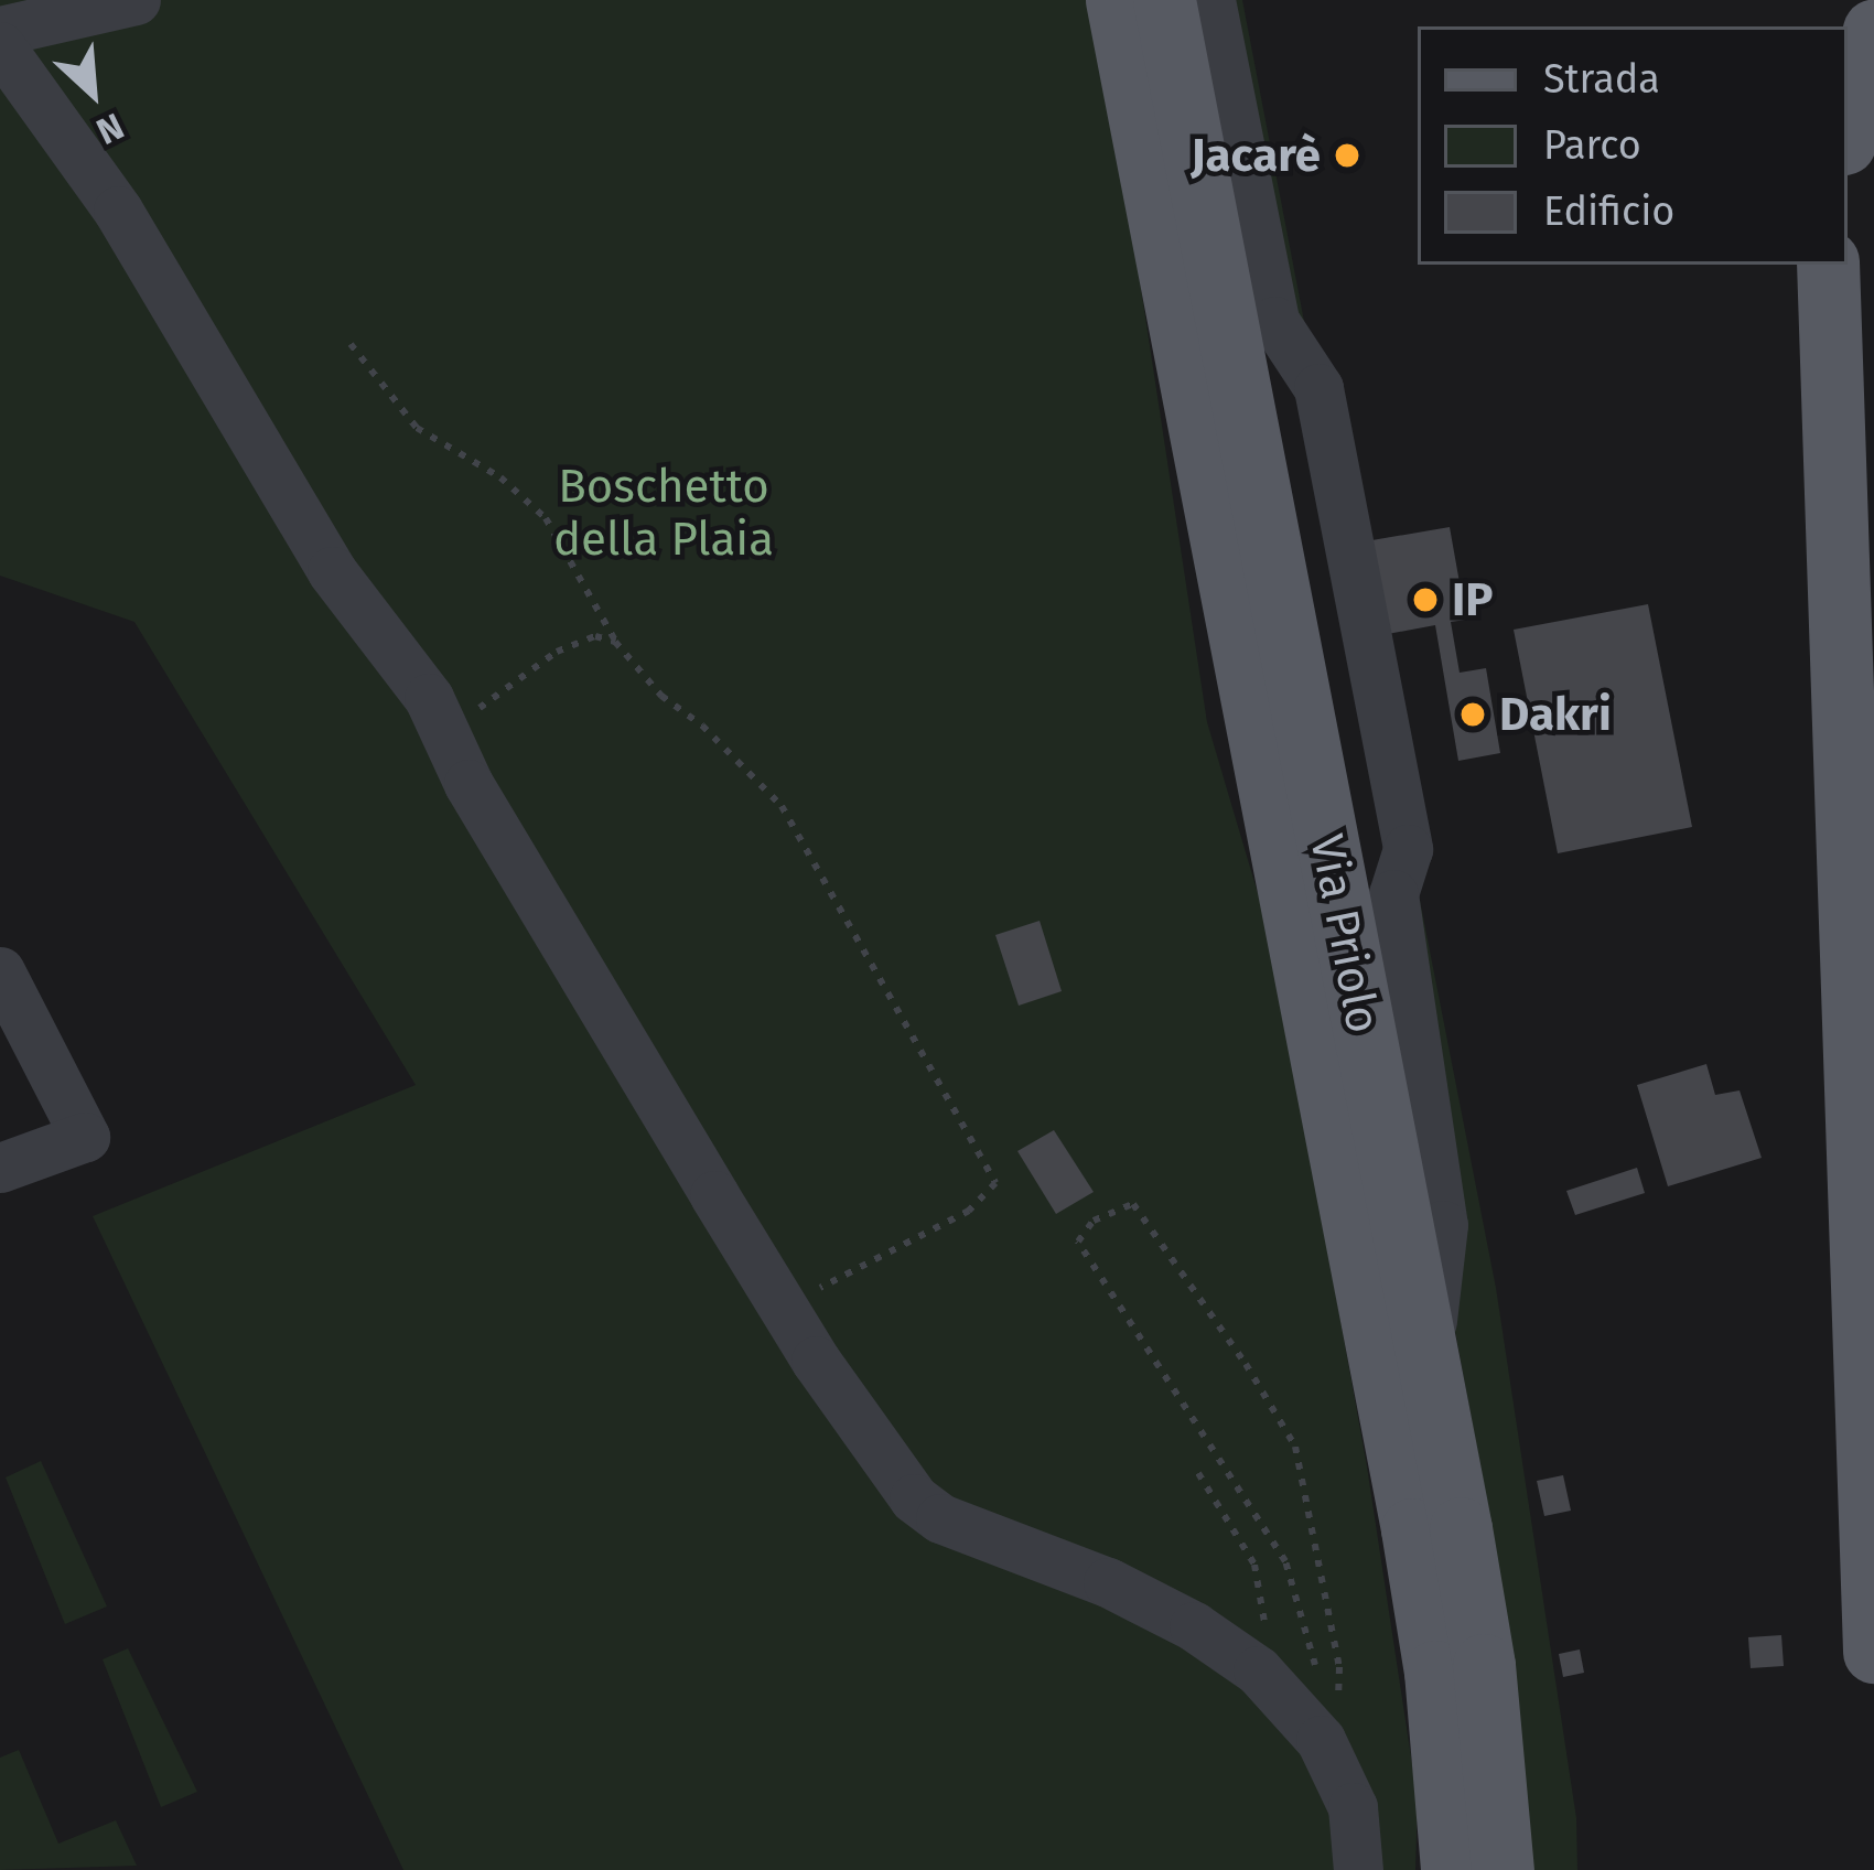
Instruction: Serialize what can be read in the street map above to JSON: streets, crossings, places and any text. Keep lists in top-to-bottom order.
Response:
{
  "streets": {
    "main road": ["Via Priolo"]
  },
  "parks": ["Boschetto della Plaia"],
  "places": ["Jacarè", "IP", "Dakri"],
  "legend": ["Strada", "Parco", "Edificio"],
  "north": "bottom right"
}
